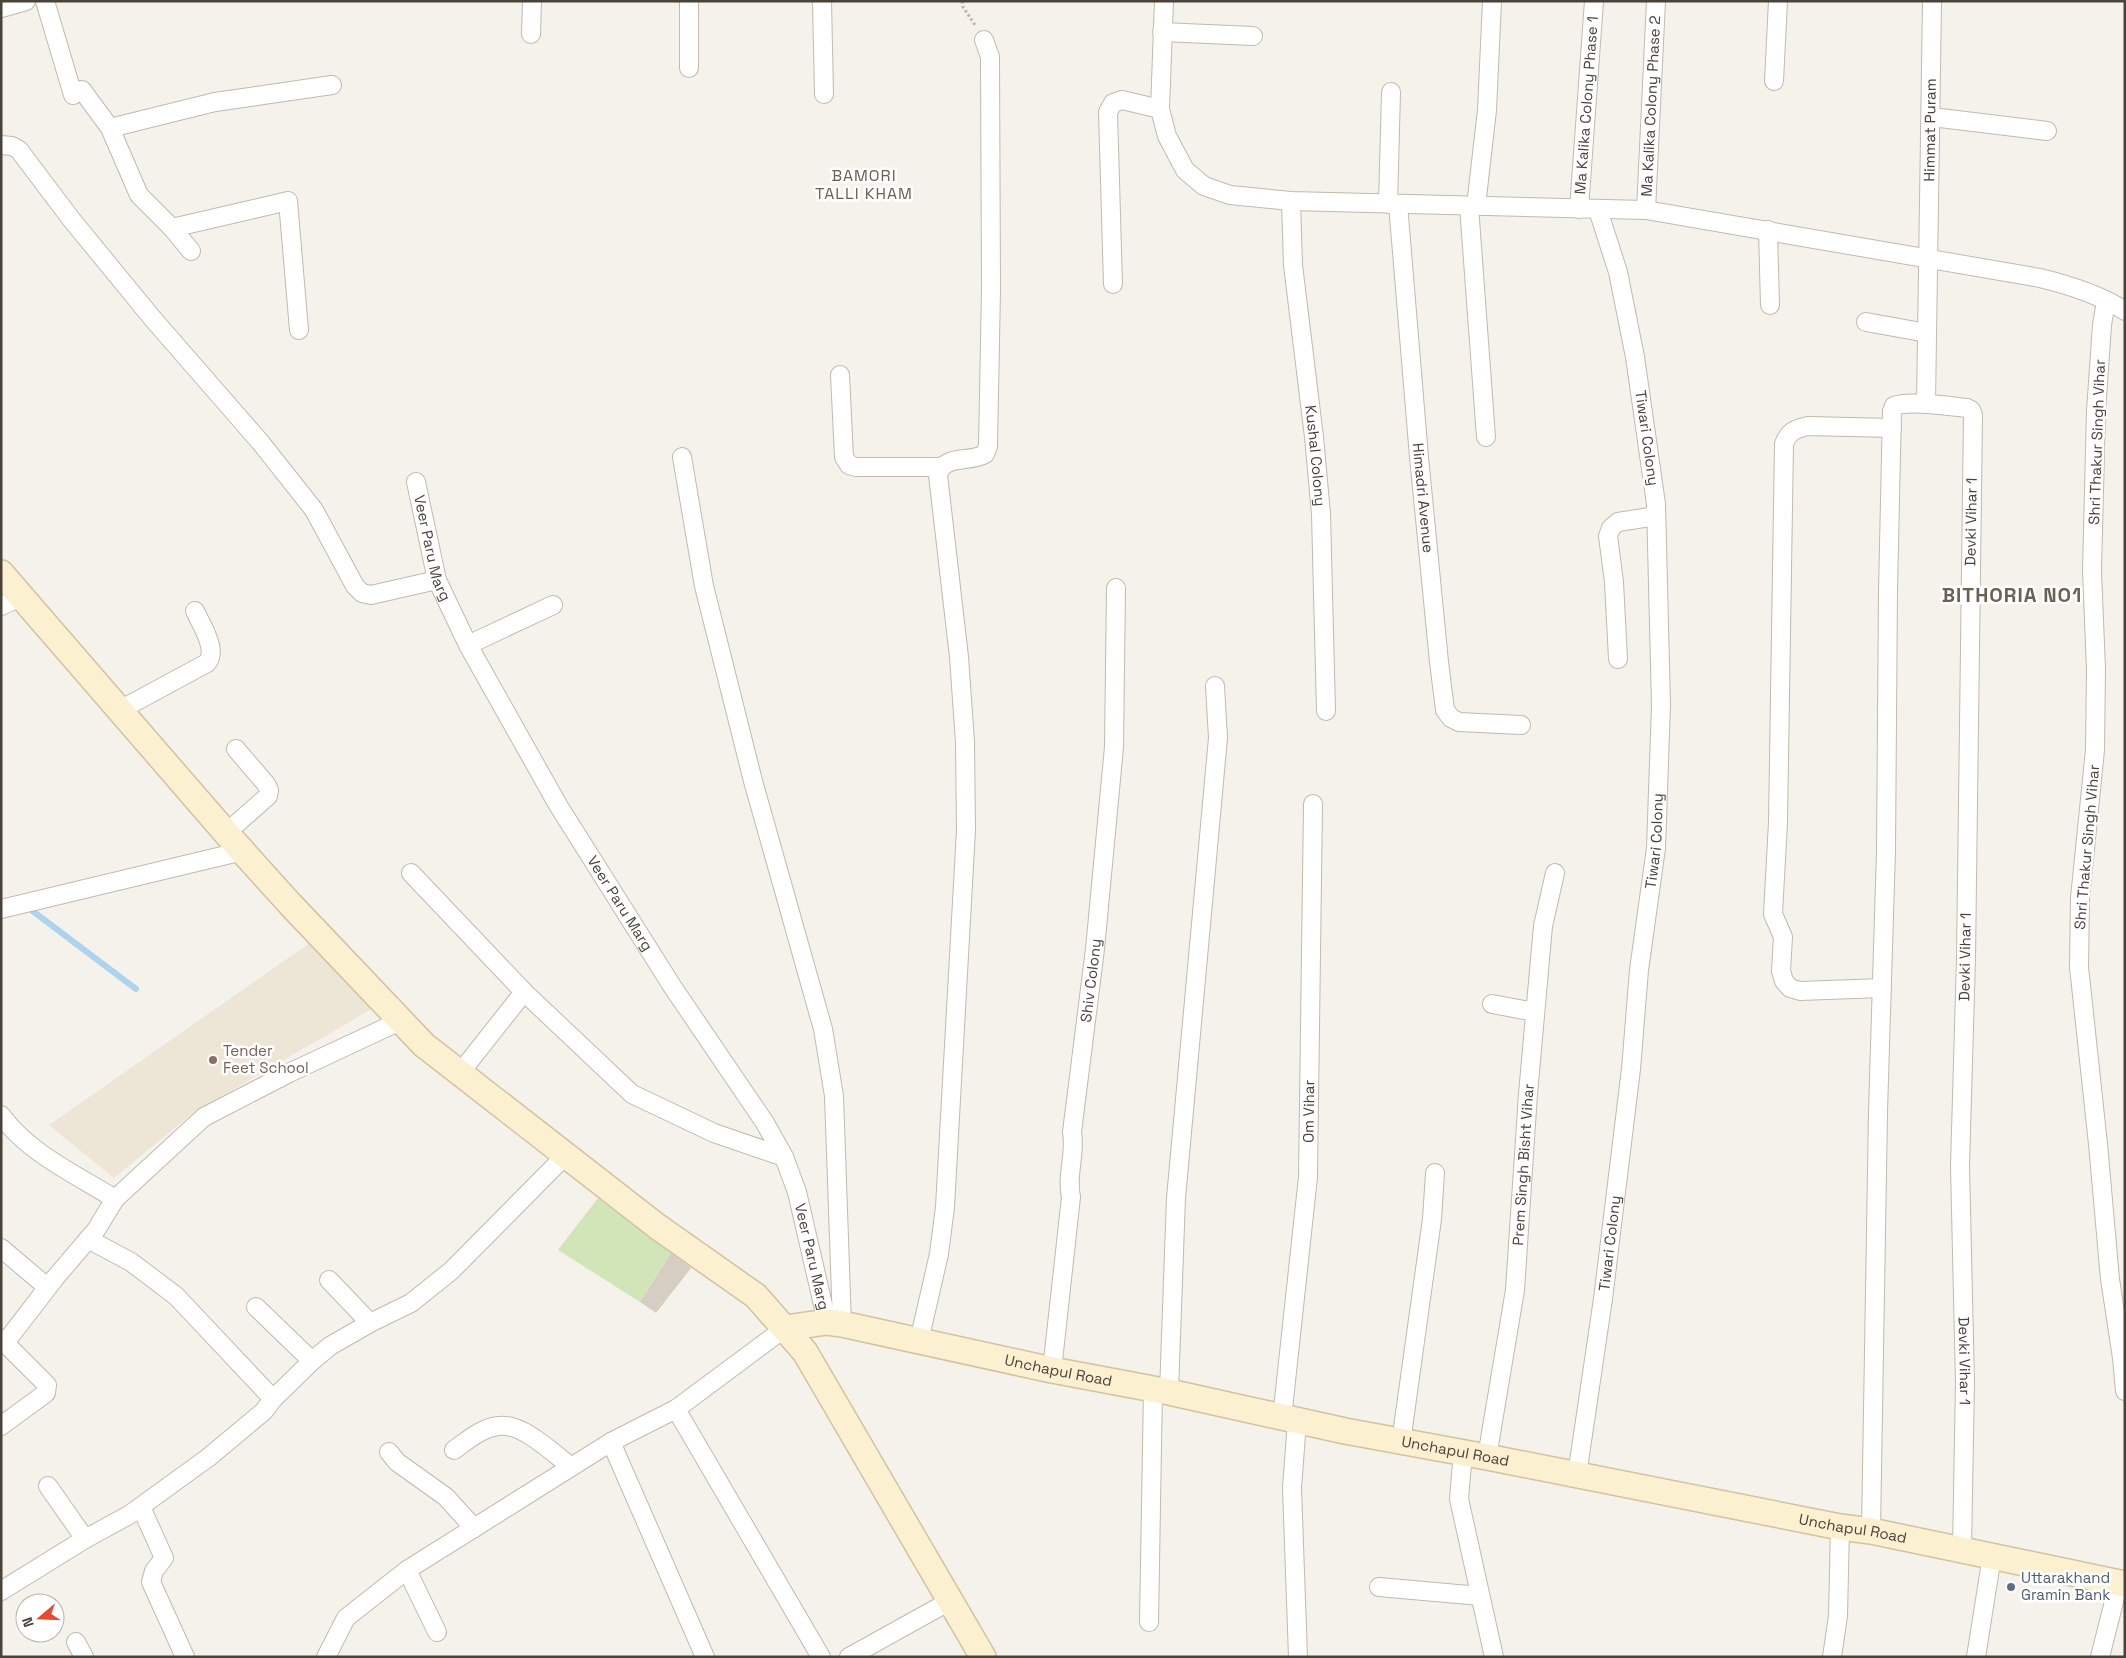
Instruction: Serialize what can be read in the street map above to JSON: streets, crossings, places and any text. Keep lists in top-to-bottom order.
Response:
{
  "streets": {
    "street": [
      "Ma Kalika Colony Phase 1",
      "Ma Kalika Colony Phase 2",
      "Himmat Puram",
      "Tiwari Colony",
      "Shri Thakur Singh Vihar",
      "Kushal Colony",
      "Himadri Avenue",
      "Devki Vihar 1",
      "Veer Paru Marg",
      "Shiv Colony",
      "Om Vihar",
      "Prem Singh Bisht Vihar",
      "Unchapul Road"
    ]
  },
  "crossings": [
    ["Himmat Puram", "Devki Vihar 1"],
    ["Tiwari Colony", "Unchapul Road"],
    ["Devki Vihar 1", "Unchapul Road"],
    ["Veer Paru Marg", "Unchapul Road"],
    ["Shiv Colony", "Unchapul Road"],
    ["Om Vihar", "Unchapul Road"],
    ["Prem Singh Bisht Vihar", "Unchapul Road"]
  ],
  "districts": ["BAMORI TALLI KHAM", "BITHORIA NO1"],
  "places": ["Tender Feet School", "Uttarakhand Gramin Bank"],
  "north": "left"
}
